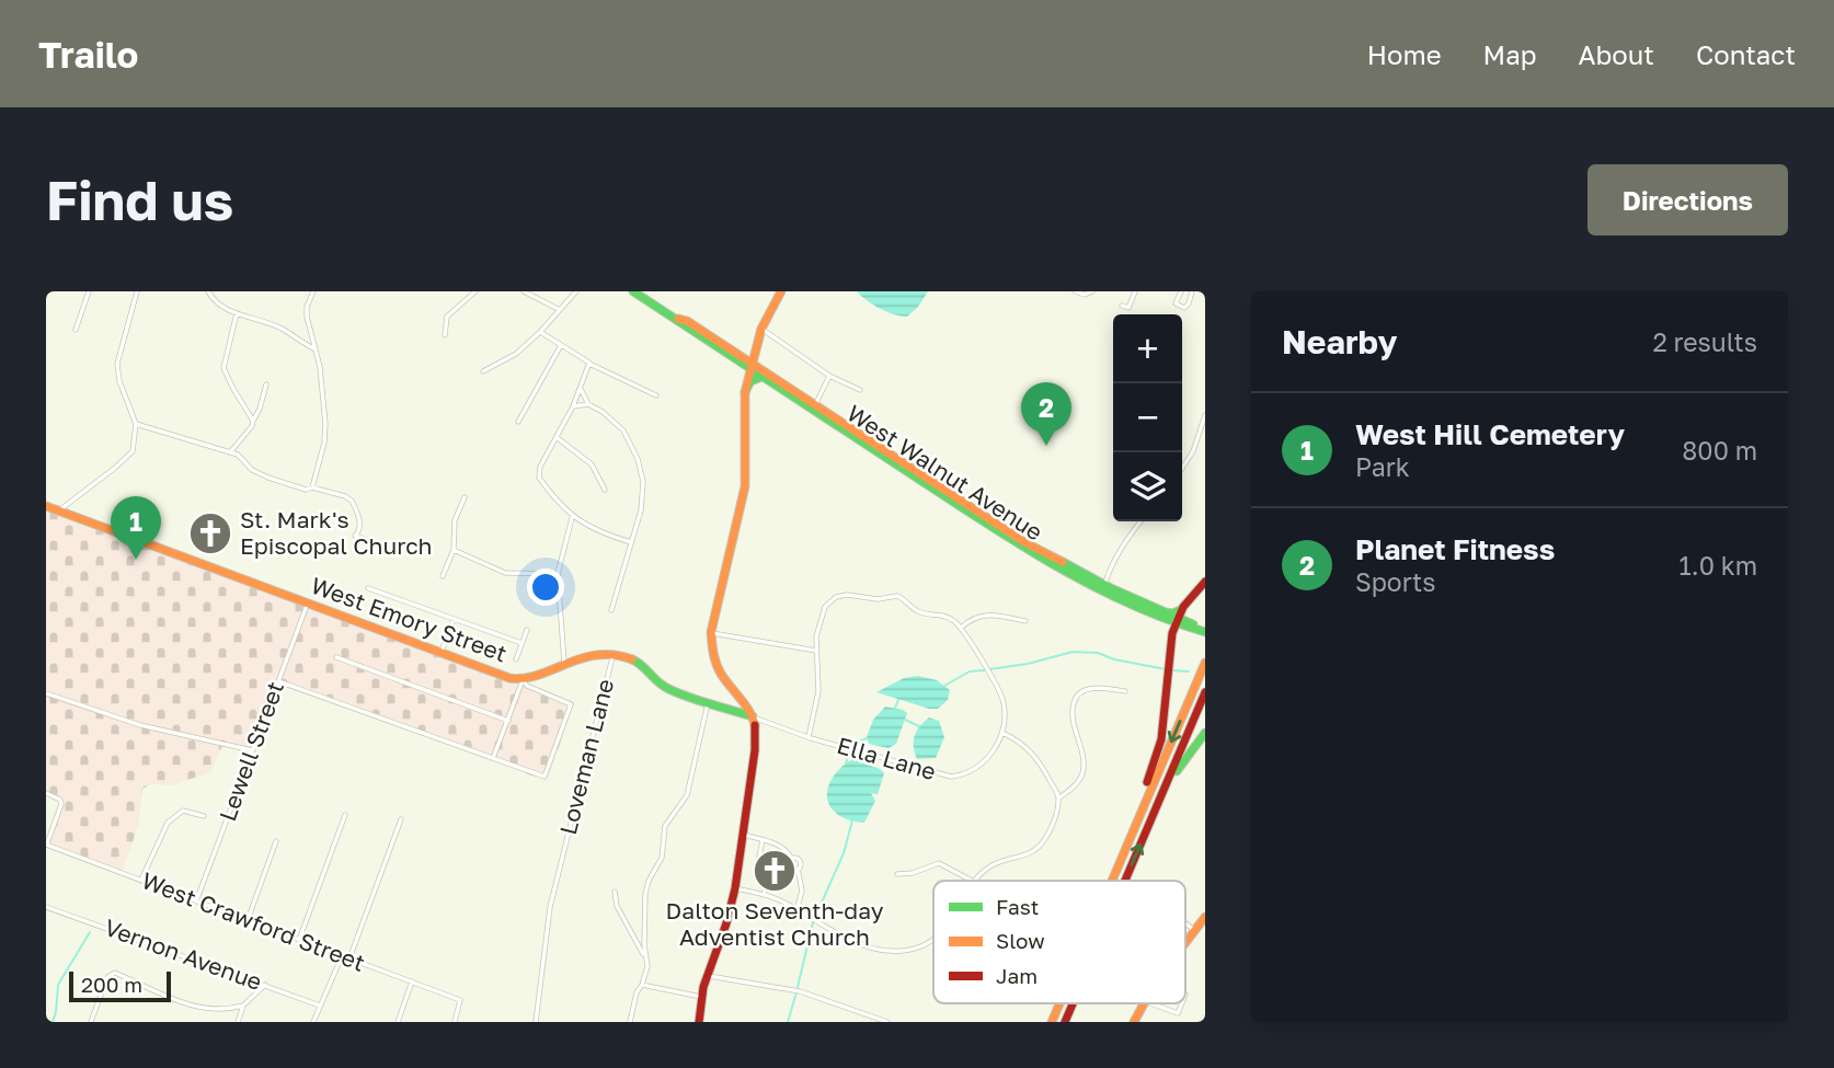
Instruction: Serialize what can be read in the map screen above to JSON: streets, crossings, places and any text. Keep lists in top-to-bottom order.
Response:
{
  "streets": {
    "main road": ["West Walnut Avenue", "West Emory Street"],
    "street": [
      "Lewell Street",
      "Loveman Lane",
      "Ella Lane",
      "West Crawford Street",
      "Vernon Avenue"
    ]
  },
  "crossings": [
    ["West Emory Street", "Lewell Street"],
    ["West Emory Street", "Loveman Lane"],
    ["Lewell Street", "West Crawford Street"]
  ],
  "places": {
    "church": ["St. Mark's Episcopal Church", "Dalton Seventh-day Adventist Church"]
  },
  "legend": ["Fast", "Slow", "Jam"],
  "scale_bar": "200 m",
  "page": {
    "header": "Trailo",
    "nav": [
      "Home",
      "Map",
      "About",
      "Contact"
    ],
    "buttons": "Directions",
    "title": "Find us",
    "heading": ["Nearby", "2 results"],
    "map_buttons": ["+", "−"],
    "pins": ["2", "1"],
    "list": [
      {
        "mark": "1",
        "name": "West Hill Cemetery",
        "note": "Park",
        "value": "800 m"
      },
      {
        "mark": "2",
        "name": "Planet Fitness",
        "note": "Sports",
        "value": "1.0 km"
      }
    ],
    "scale": "200 m"
  }
}
